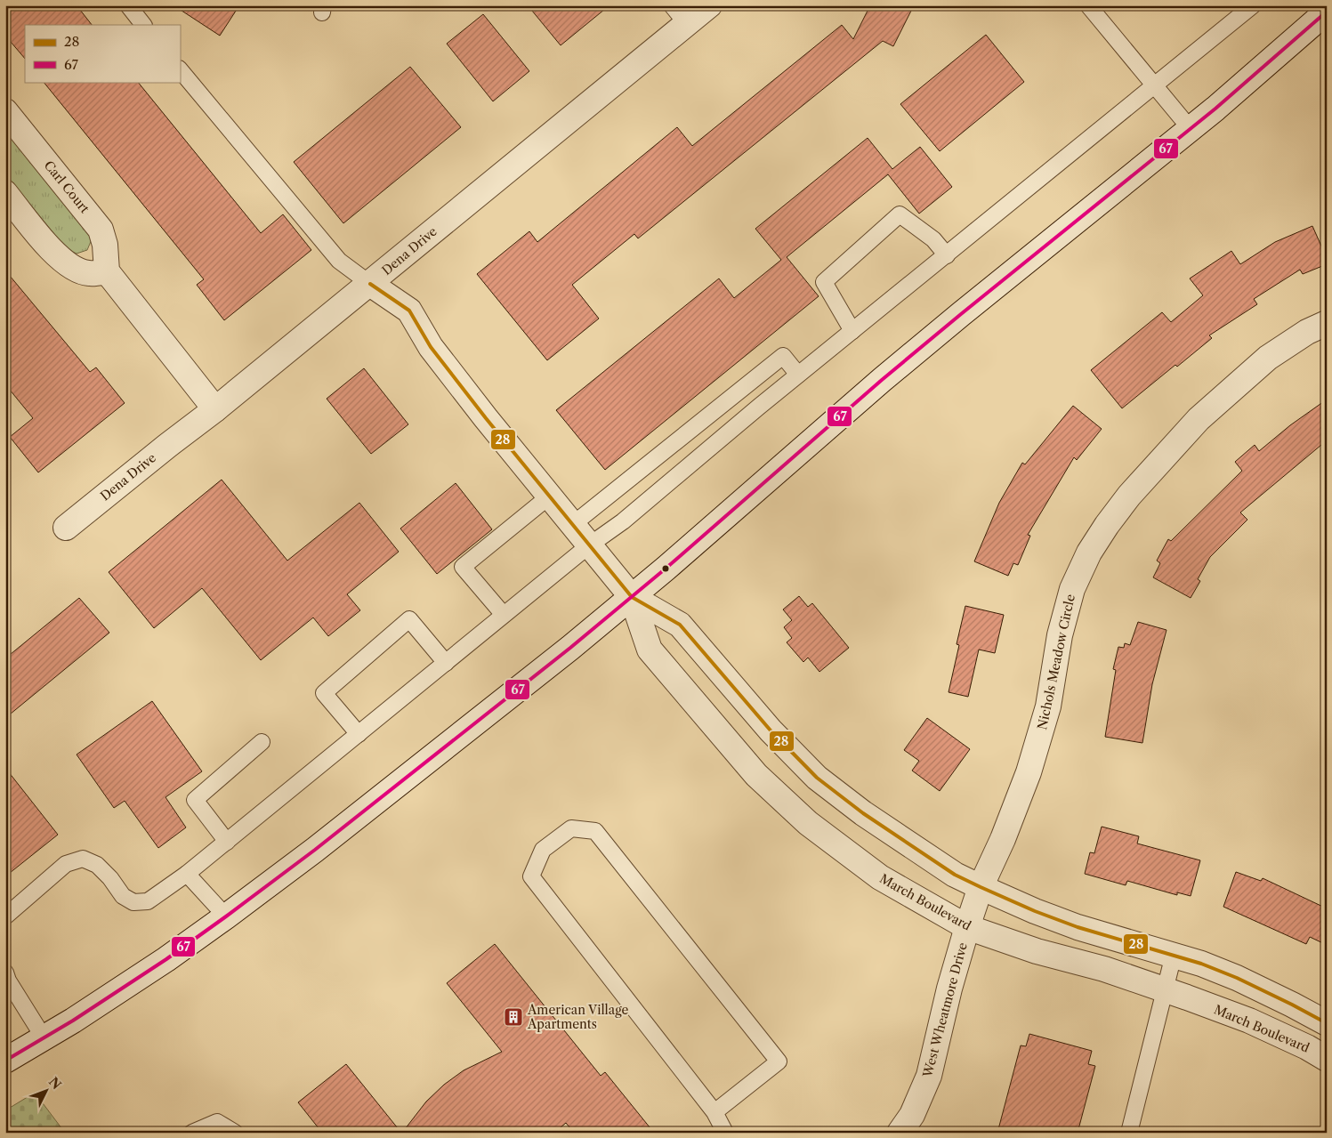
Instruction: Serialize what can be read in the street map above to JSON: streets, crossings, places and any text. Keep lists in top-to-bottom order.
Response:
{
  "streets": {
    "street": [
      "Carl Court",
      "Dena Drive",
      "Nichols Meadow Circle",
      "March Boulevard",
      "West Wheatmore Drive"
    ]
  },
  "crossings": [
    ["Nichols Meadow Circle", "March Boulevard"],
    ["Nichols Meadow Circle", "West Wheatmore Drive"],
    ["March Boulevard", "West Wheatmore Drive"]
  ],
  "places": {
    "building": ["American Village Apartments"]
  },
  "lines": ["transit line 67", "transit line 28"],
  "legend": ["28", "67"],
  "north": "top right"
}
